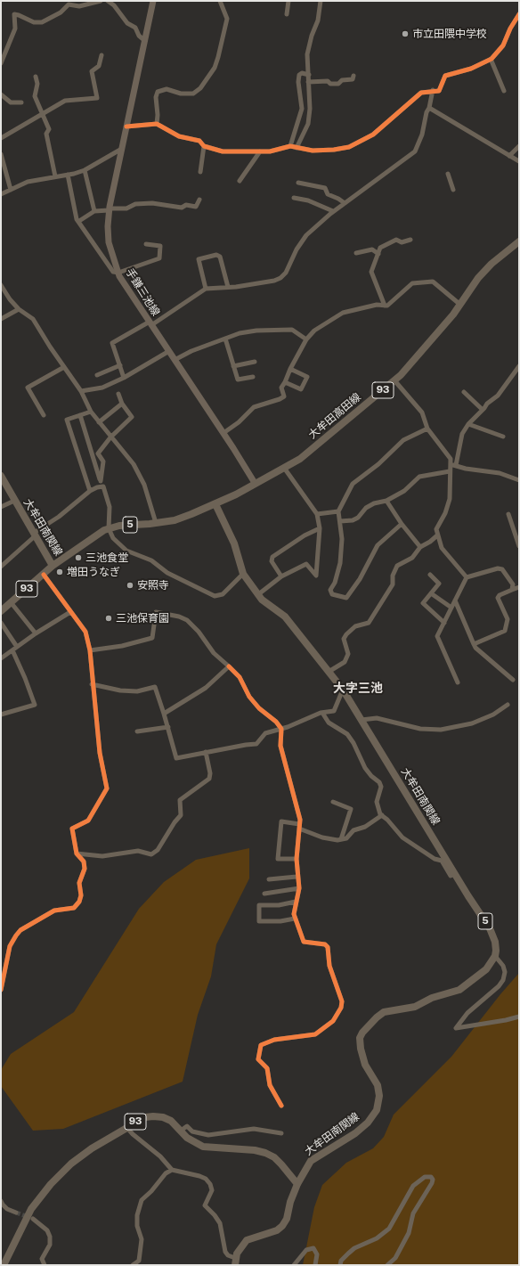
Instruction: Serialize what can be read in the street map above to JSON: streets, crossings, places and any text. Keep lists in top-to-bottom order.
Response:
{
  "streets": {
    "main road": [
      "手鎌三池線",
      "93",
      "大牟田高田線",
      "5",
      "大牟田南関線"
    ]
  },
  "crossings": [
    ["手鎌三池線", "大牟田高田線"],
    ["93", "大牟田南関線"],
    ["大牟田高田線", "大牟田南関線"]
  ],
  "districts": ["大字三池"],
  "places": [
    "市立田隈中学校",
    "三池食堂",
    "増田うなぎ",
    "安照寺",
    "三池保育園"
  ]
}
